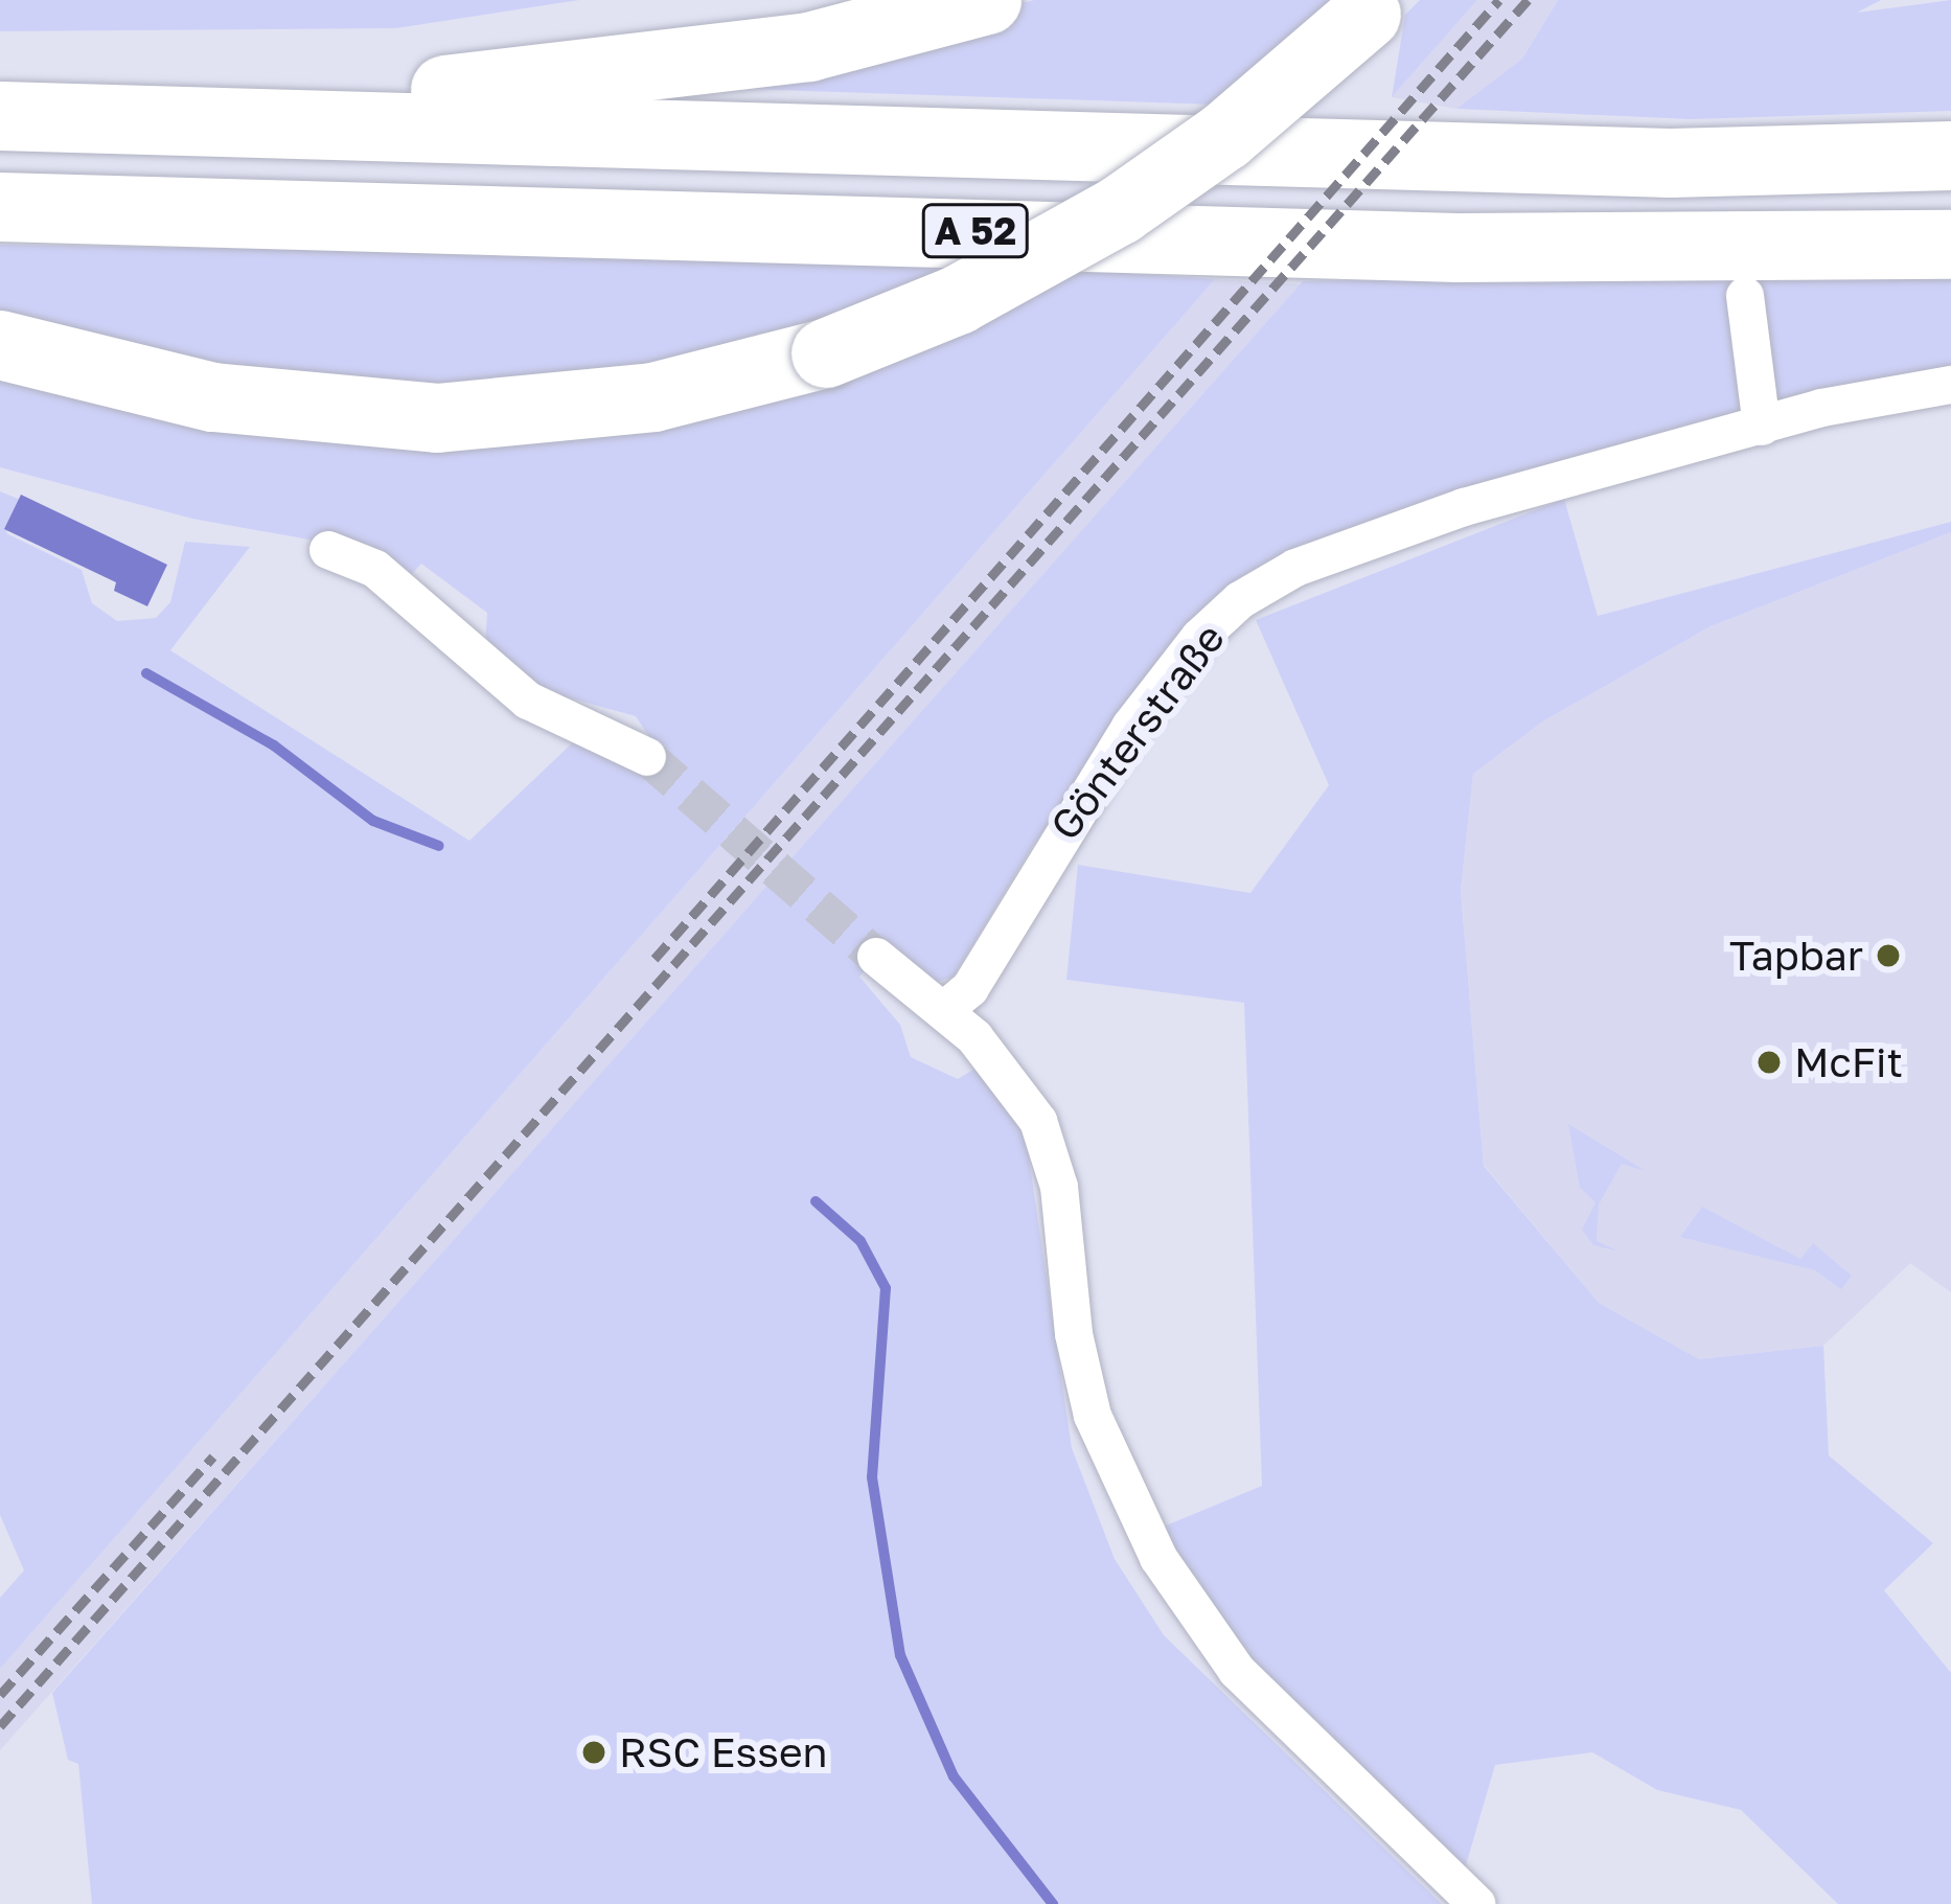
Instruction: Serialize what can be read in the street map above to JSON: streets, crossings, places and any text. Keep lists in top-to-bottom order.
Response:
{
  "streets": {
    "highway": ["A 52"],
    "street": ["Gönterstraße"]
  },
  "places": ["Tapbar", "McFit", "RSC Essen"]
}
